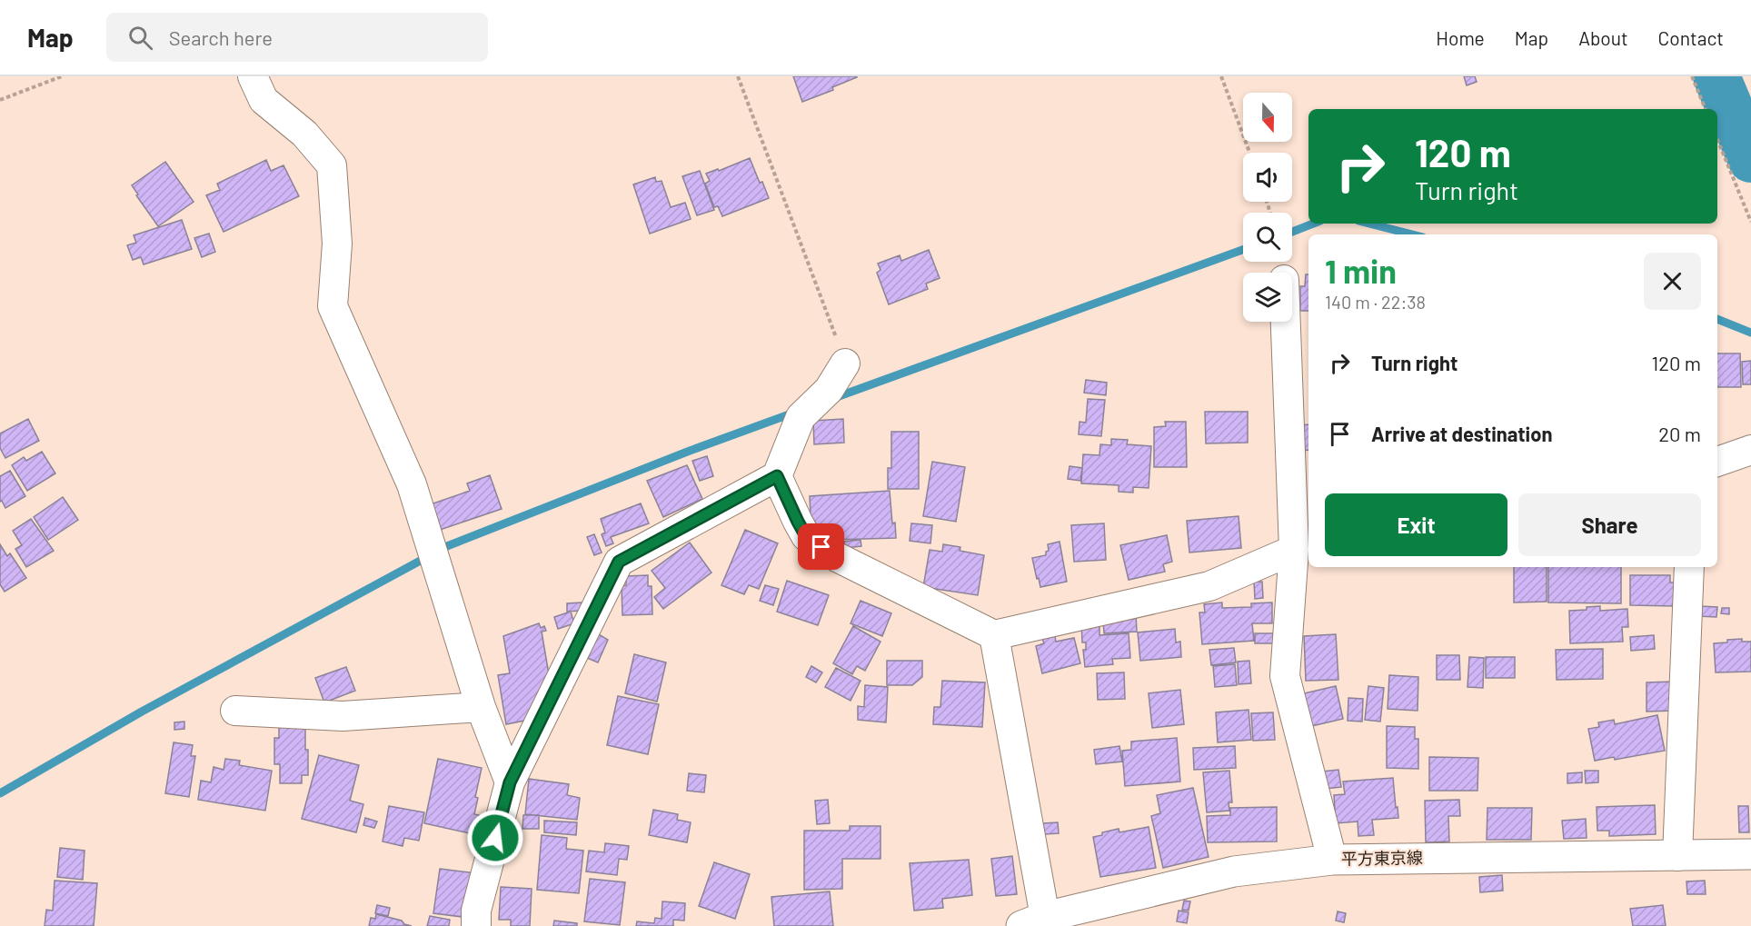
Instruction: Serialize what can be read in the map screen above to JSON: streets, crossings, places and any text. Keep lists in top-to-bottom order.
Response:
{
  "streets": {
    "main road": ["平方東京線"]
  },
  "north": "bottom",
  "page": {
    "header": "Map",
    "search": "Search here",
    "nav": [
      "Home",
      "Map",
      "About",
      "Contact"
    ],
    "turn": ["120 m", "Turn right"],
    "heading": ["1 min", "140 m · 22:38"],
    "list": [
      {
        "name": "Turn right",
        "value": "120 m"
      },
      {
        "name": "Arrive at destination",
        "value": "20 m"
      }
    ],
    "buttons": ["Exit", "Share"]
  }
}
